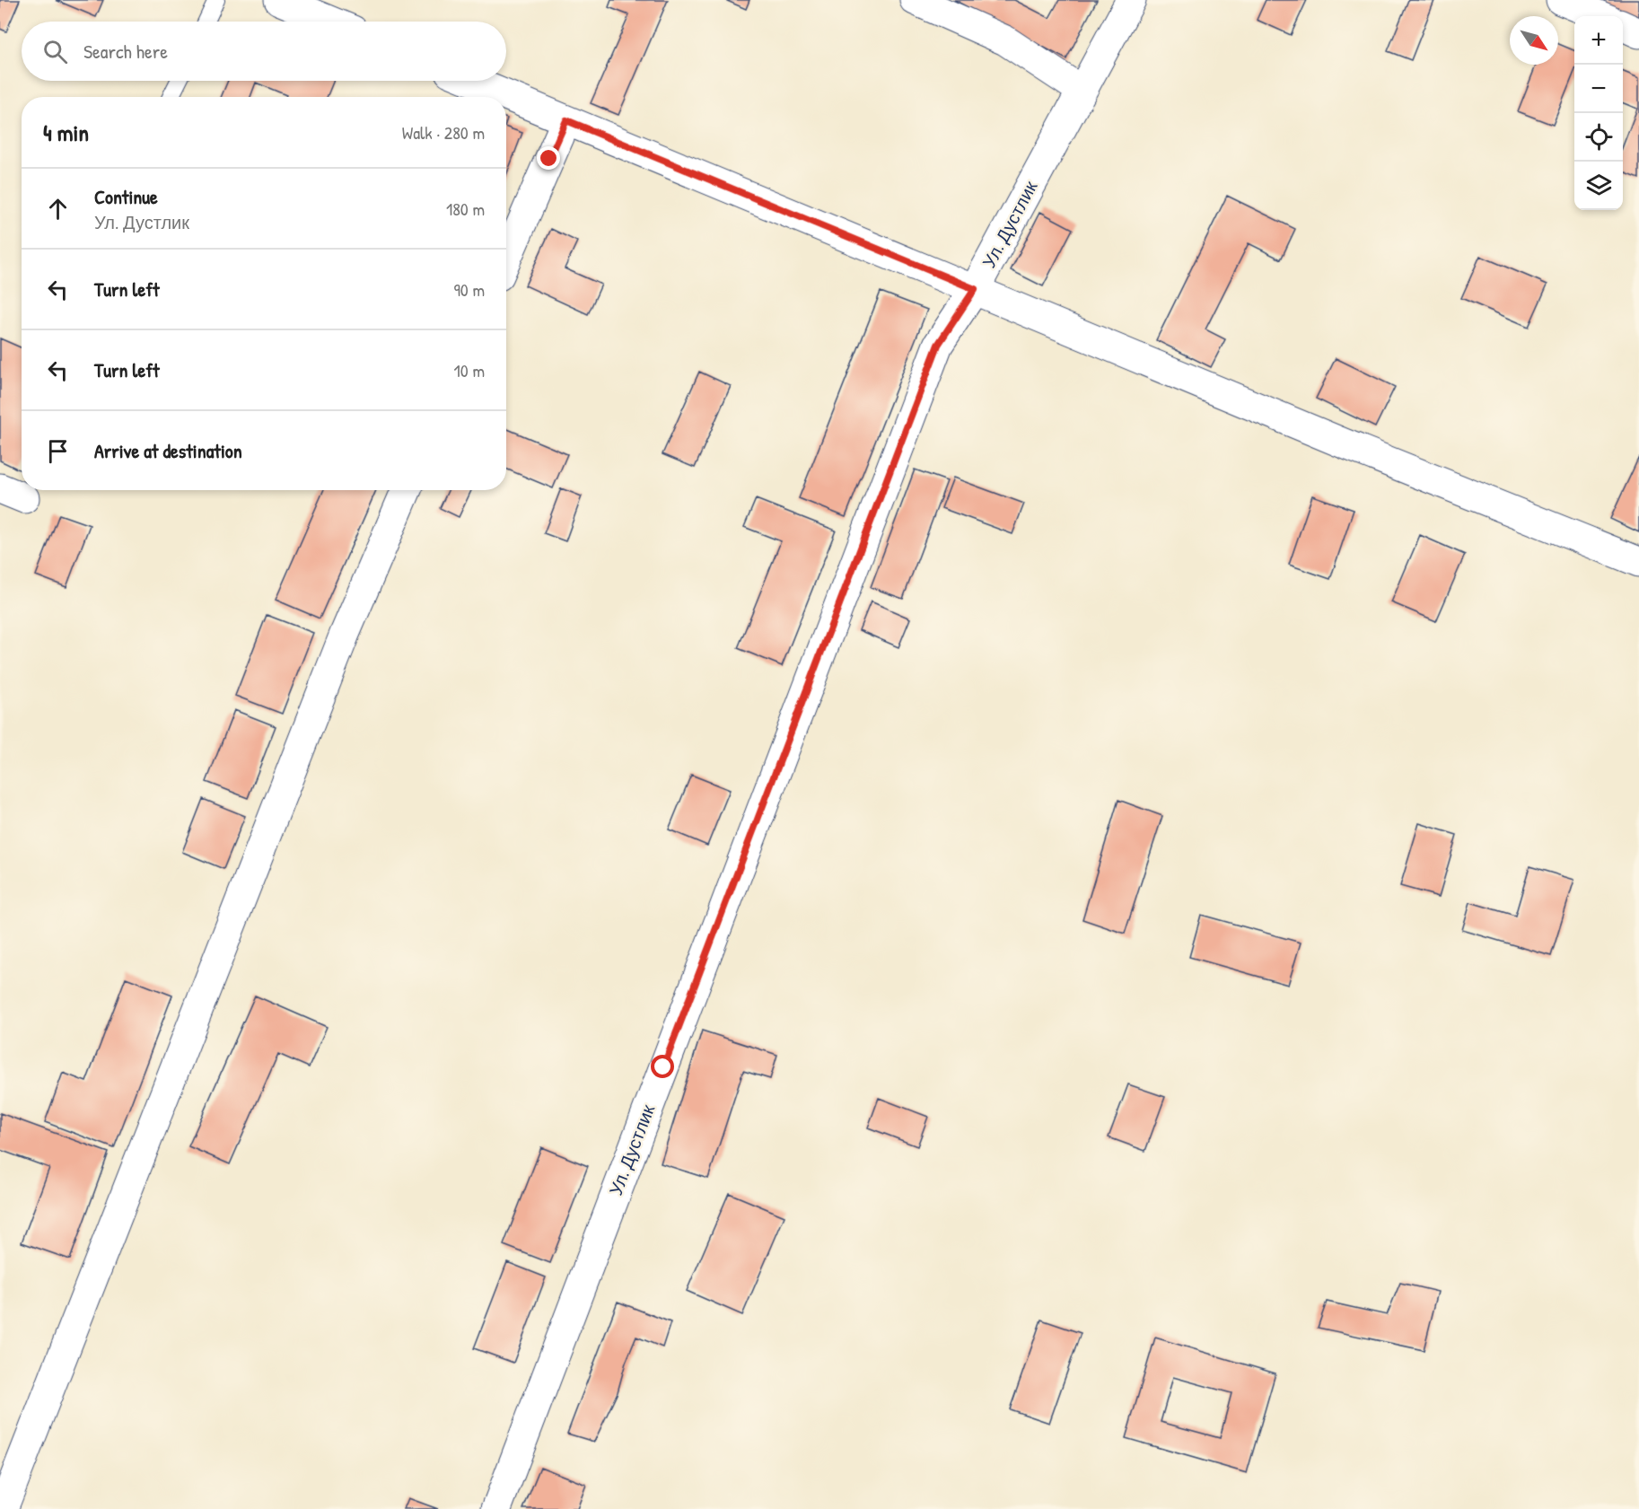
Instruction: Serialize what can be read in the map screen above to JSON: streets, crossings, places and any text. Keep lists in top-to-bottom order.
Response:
{
  "streets": {
    "street": ["Ул. Дустлик"]
  },
  "north": "bottom right",
  "page": {
    "map_buttons": ["+", "−"],
    "search": "Search here",
    "heading": ["4 min", "Walk · 280 m"],
    "list": [
      ["Continue", "Ул. Дустлик", "180 m"],
      ["Turn left", "90 m"],
      ["Turn left", "10 m"],
      "Arrive at destination"
    ]
  }
}
